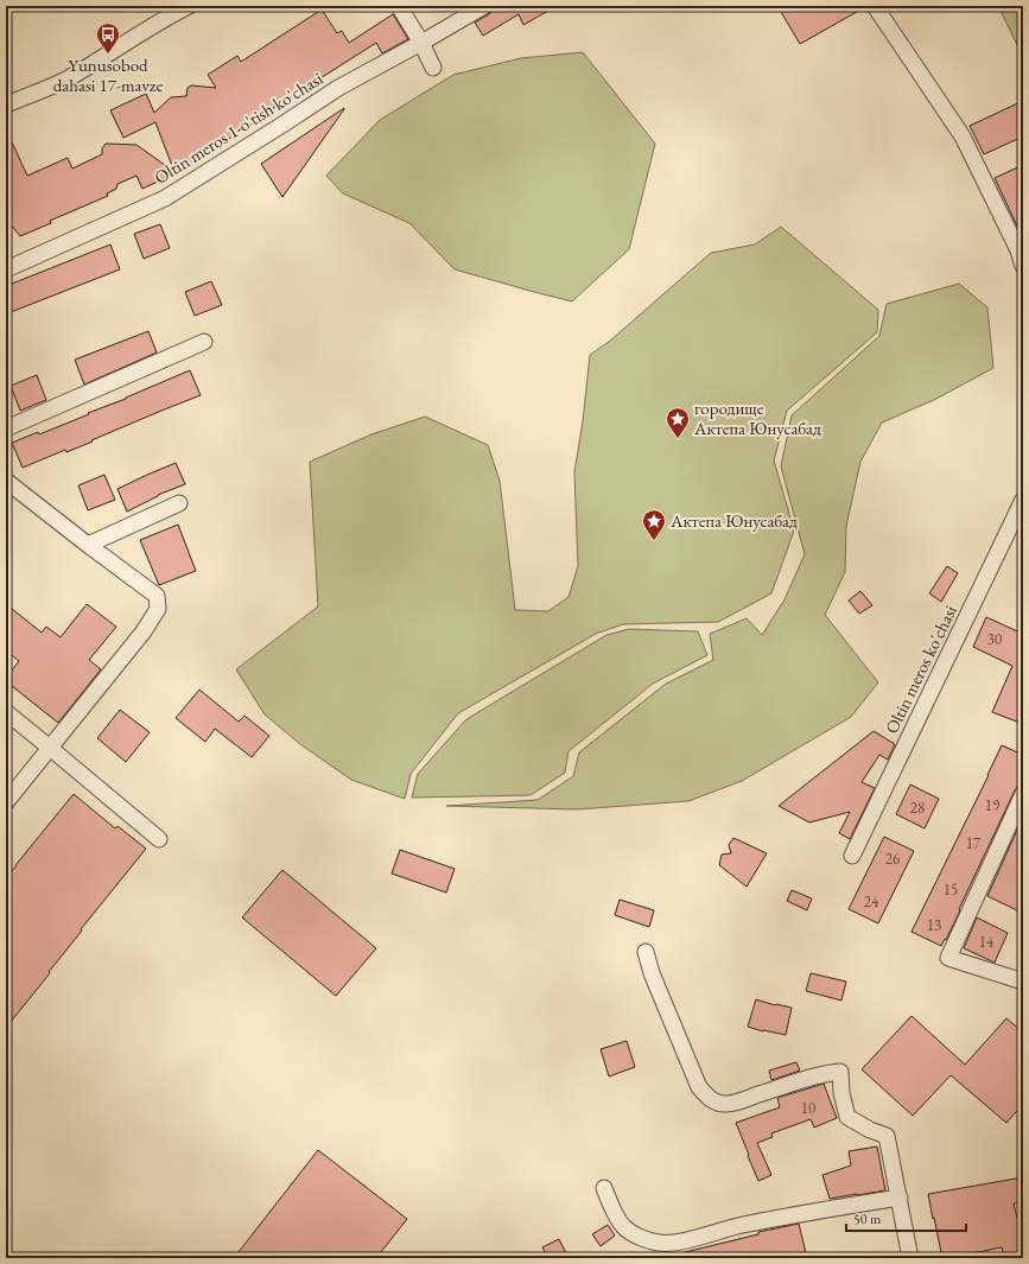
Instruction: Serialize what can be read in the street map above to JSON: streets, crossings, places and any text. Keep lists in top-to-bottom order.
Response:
{
  "streets": {
    "street": ["Oltin meros 1-o'tish ko'chasi", "Oltin meros ko'chasi"]
  },
  "places": {
    "bus stop": ["Yunusobod dahasi 17-mavze"],
    "place": ["городище Актепа Юнусабад", "Актепа Юнусабад"]
  },
  "house_numbers": [
    "30",
    "19",
    "28",
    "17",
    "26",
    "15",
    "24",
    "13",
    "14",
    "10"
  ],
  "scale_bar": "50 m"
}
